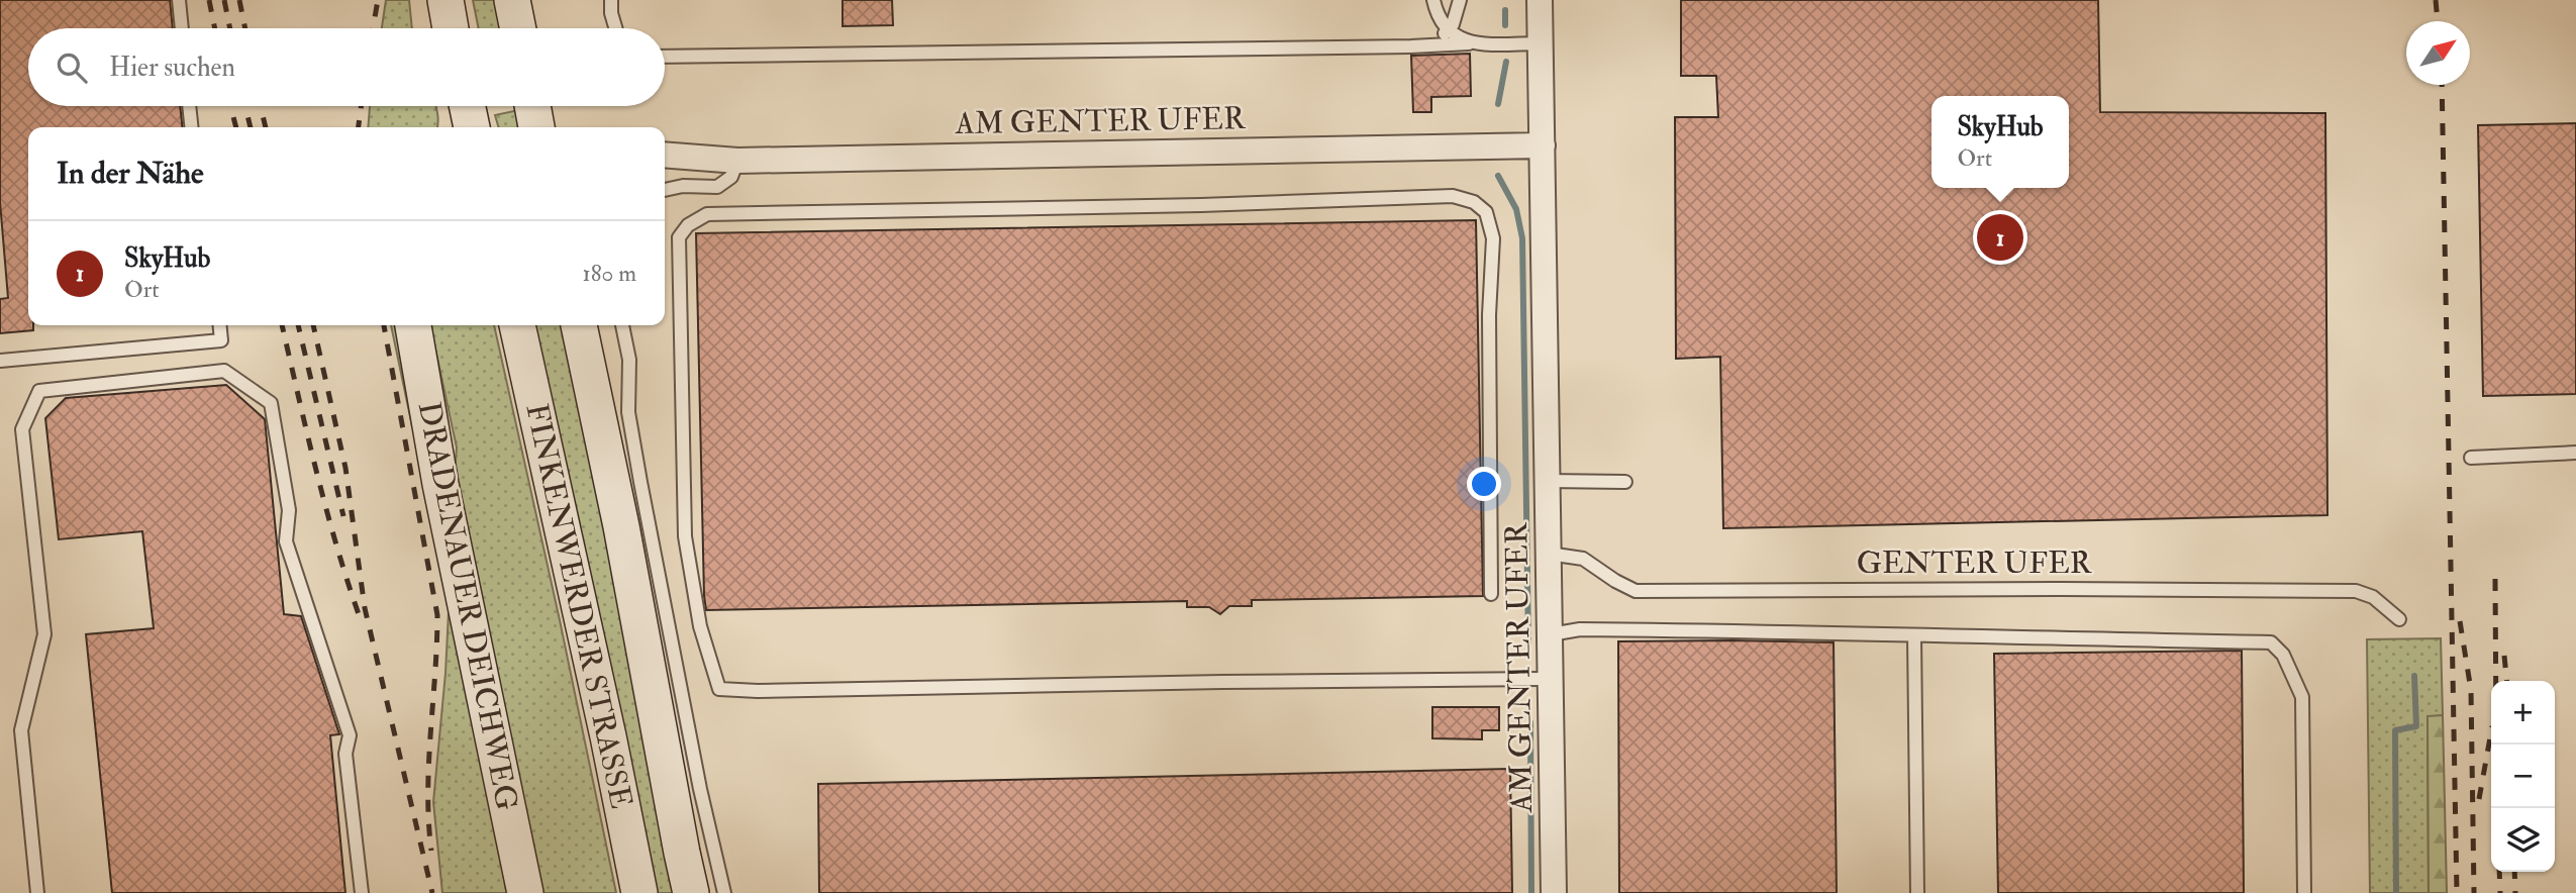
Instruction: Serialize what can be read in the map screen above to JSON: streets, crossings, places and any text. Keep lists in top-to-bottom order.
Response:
{
  "streets": {
    "main road": ["DRADENAUER DEICHWEG", "FINKENWERDER STRASSE"],
    "street": ["AM GENTER UFER"],
    "lane": ["GENTER UFER"]
  },
  "crossings": [
    ["AM GENTER UFER", "GENTER UFER"]
  ],
  "north": "top right",
  "page": {
    "search": "Hier suchen",
    "popup": ["SkyHub", "Ort"],
    "heading": "In der Nähe",
    "pins": "1",
    "list": [
      {
        "mark": "1",
        "name": "SkyHub",
        "note": "Ort",
        "value": "180 m"
      }
    ],
    "map_buttons": ["+", "−"]
  }
}
